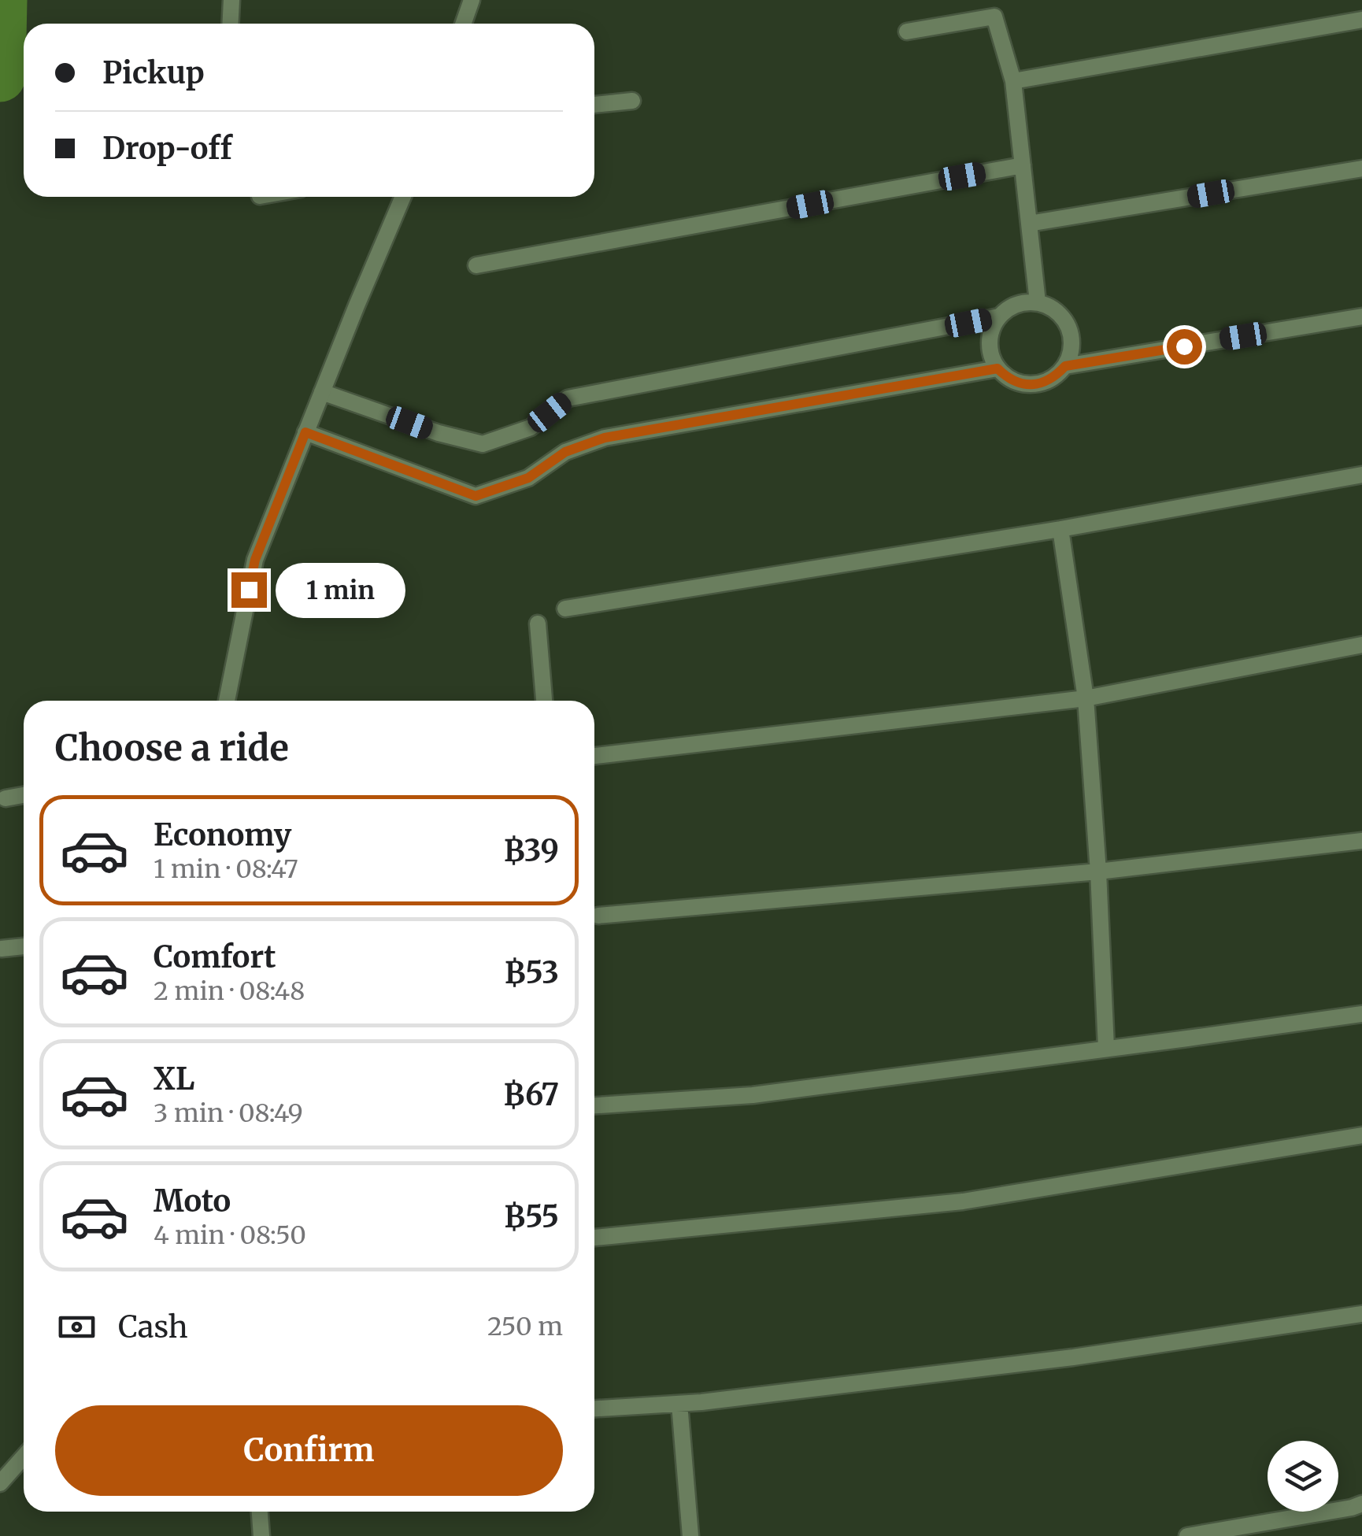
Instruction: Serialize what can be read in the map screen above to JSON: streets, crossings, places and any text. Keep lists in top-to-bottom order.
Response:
{
  "page": {
    "banner": ["Pickup", "Drop-off"],
    "bubble": "1 min",
    "heading": "Choose a ride",
    "list": [
      {
        "name": "Economy",
        "note": "1 min · 08:47",
        "value": "฿39"
      },
      {
        "name": "Comfort",
        "note": "2 min · 08:48",
        "value": "฿53"
      },
      {
        "name": "XL",
        "note": "3 min · 08:49",
        "value": "฿67"
      },
      {
        "name": "Moto",
        "note": "4 min · 08:50",
        "value": "฿55"
      }
    ],
    "pay": ["Cash", "250 m"],
    "buttons": "Confirm"
  }
}
